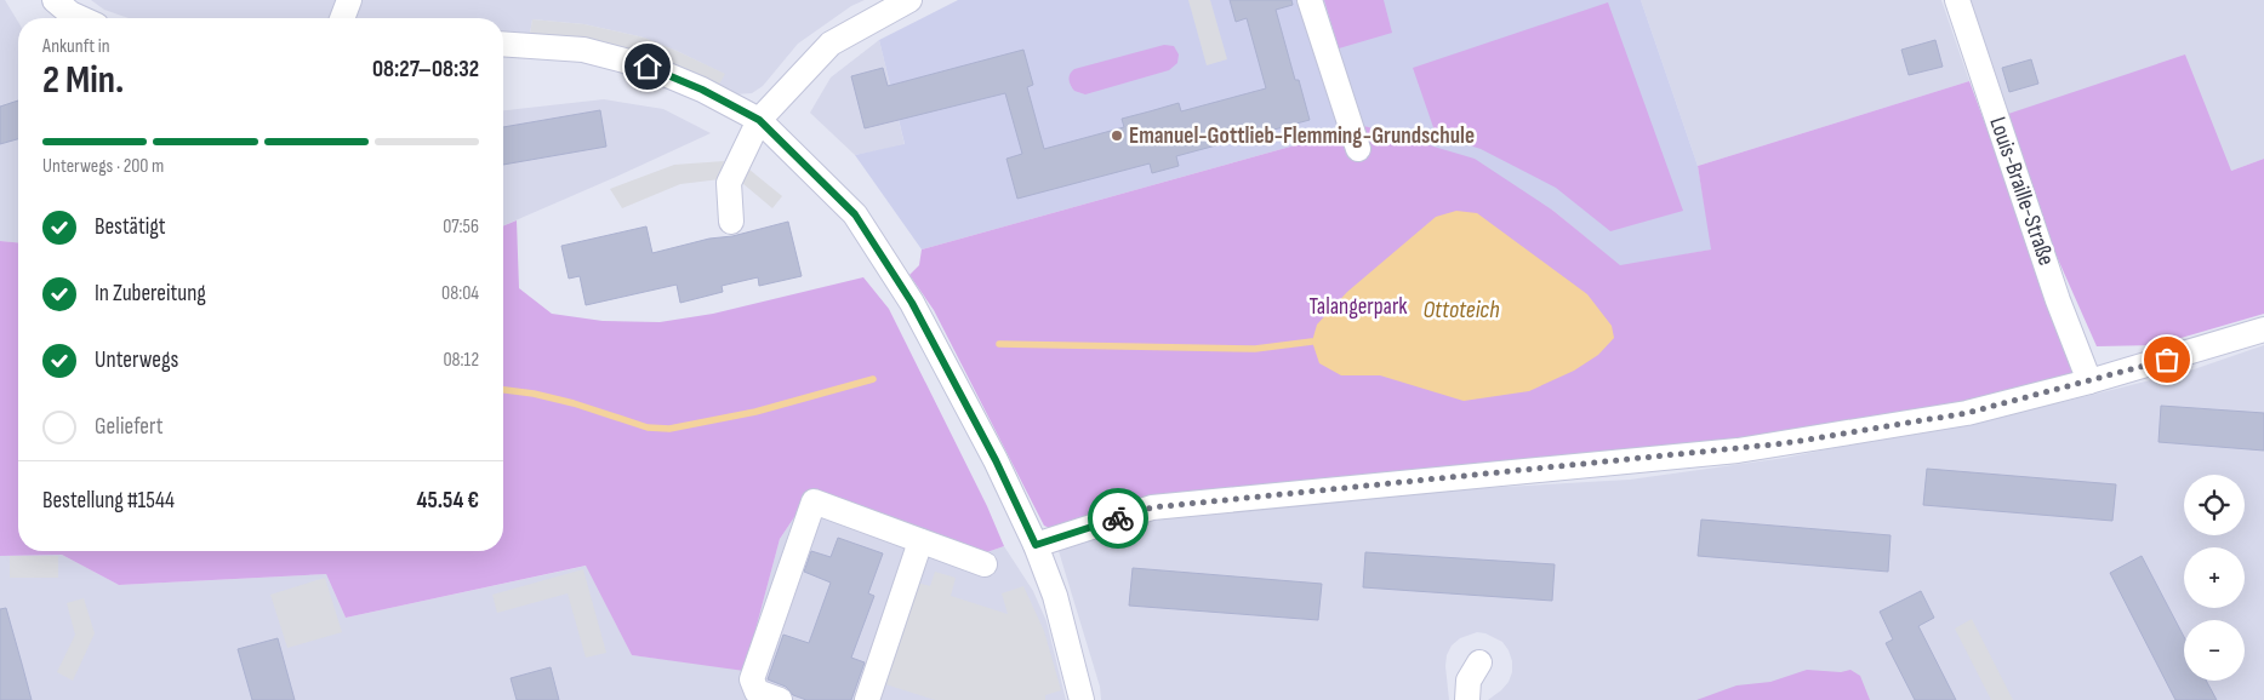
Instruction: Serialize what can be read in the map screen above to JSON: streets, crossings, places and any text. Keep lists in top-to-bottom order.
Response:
{
  "streets": {
    "street": ["Louis-Braille-Straße"]
  },
  "water": ["Ottoteich"],
  "parks": ["Talangerpark"],
  "places": ["Emanuel-Gottlieb-Flemming-Grundschule"],
  "page": {
    "heading": ["2 Min.", "Ankunft in", "08:27–08:32"],
    "panel": ["Bestellung #1544", "45.54 €"],
    "bar": "Unterwegs · 200 m",
    "list": [
      ["Bestätigt", "07:56"],
      ["In Zubereitung", "08:04"],
      ["Unterwegs", "08:12"],
      "Geliefert"
    ],
    "map_buttons": ["+", "−"]
  }
}
